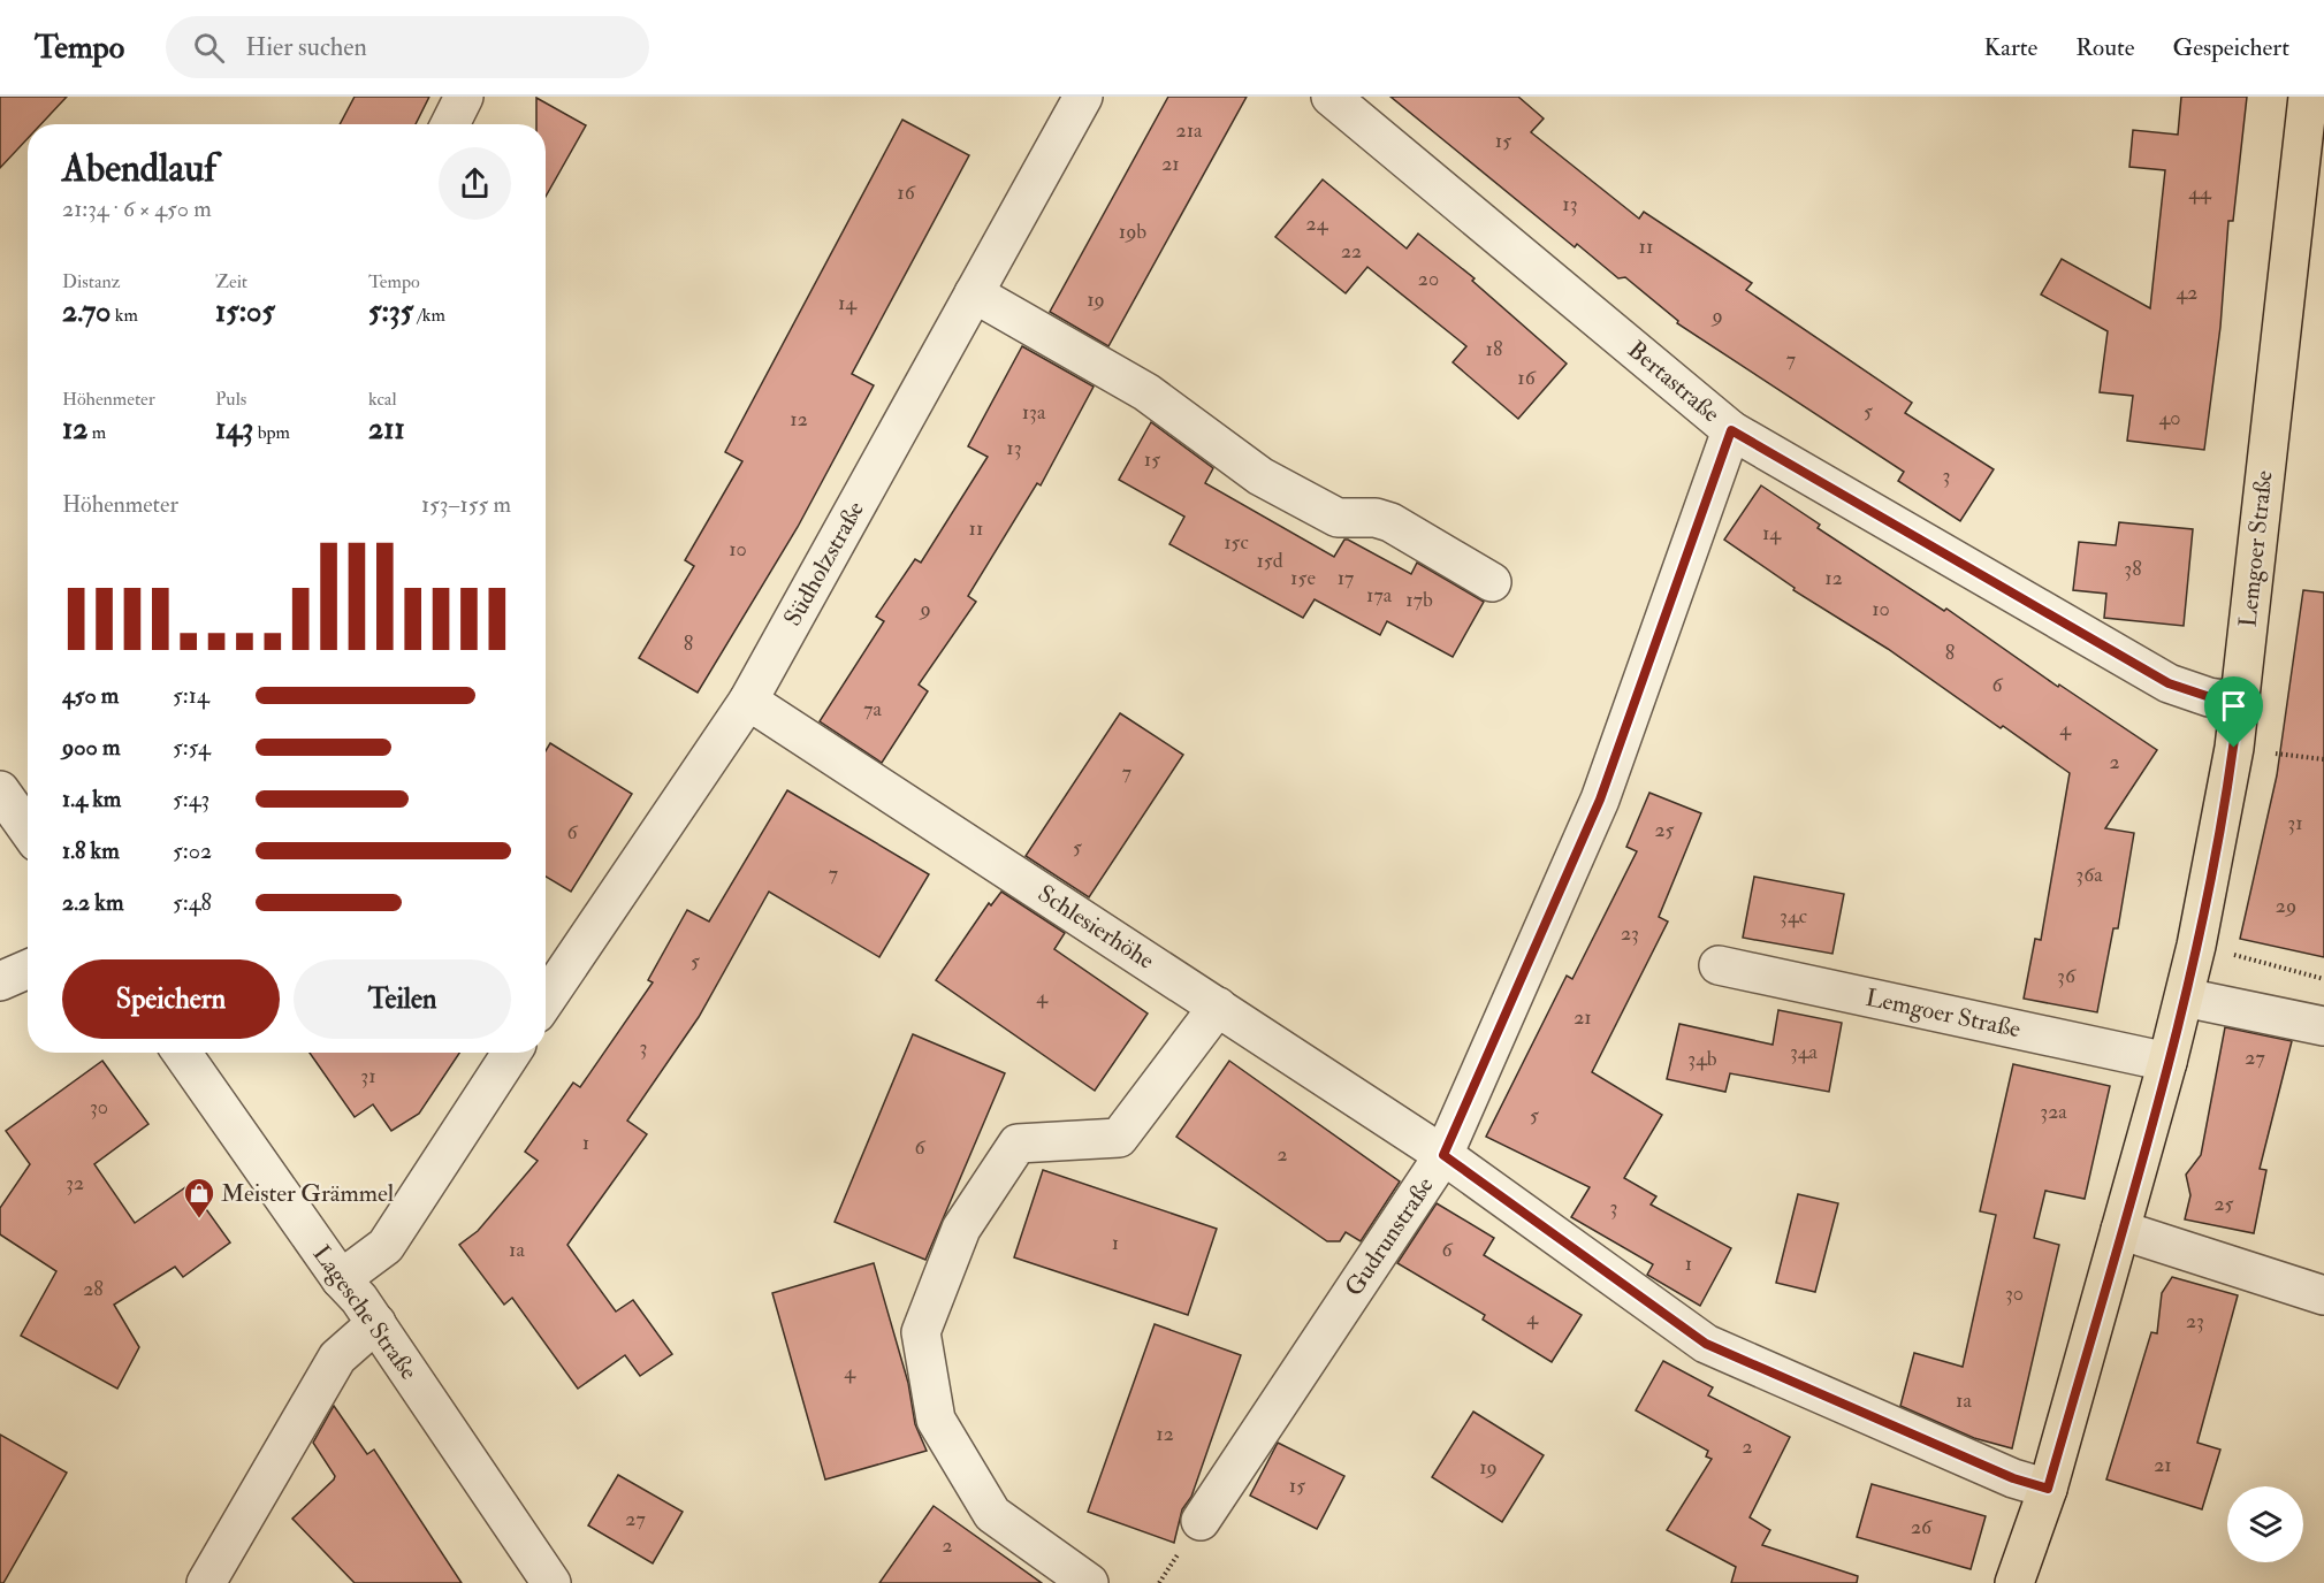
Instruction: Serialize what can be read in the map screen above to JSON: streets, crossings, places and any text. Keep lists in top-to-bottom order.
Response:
{
  "streets": {
    "main road": ["Lemgoer Straße"],
    "street": [
      "Bertastraße",
      "Südholzstraße",
      "Schlesierhöhe",
      "Gudrunstraße",
      "Lagesche Straße"
    ]
  },
  "crossings": [
    ["Bertastraße", "Lemgoer Straße"],
    ["Bertastraße", "Gudrunstraße"],
    ["Lemgoer Straße", "Schlesierhöhe"],
    ["Südholzstraße", "Schlesierhöhe"],
    ["Schlesierhöhe", "Gudrunstraße"]
  ],
  "places": {
    "shop": ["Meister Grämmel"]
  },
  "house_numbers": [
    "21a",
    "15",
    "21",
    "16",
    "44",
    "13",
    "24",
    "19b",
    "11",
    "22",
    "20",
    "42",
    "19",
    "14",
    "9",
    "18",
    "7",
    "16",
    "5",
    "13a",
    "40",
    "12",
    "13",
    "15",
    "3",
    "11",
    "14",
    "15c",
    "10",
    "15d",
    "38",
    "15e",
    "17",
    "12",
    "17a",
    "17b",
    "9",
    "10",
    "8",
    "8",
    "6",
    "7a",
    "4",
    "2",
    "7",
    "31",
    "25",
    "6",
    "5",
    "7",
    "36a",
    "29",
    "34c",
    "23",
    "5",
    "36",
    "4",
    "21",
    "3",
    "34a",
    "27",
    "34b",
    "31",
    "30",
    "32a",
    "5",
    "1",
    "6",
    "2",
    "32",
    "25",
    "3",
    "1",
    "1a",
    "6",
    "1",
    "28",
    "30",
    "4",
    "23",
    "4",
    "1a",
    "12",
    "2",
    "21",
    "19",
    "15",
    "27",
    "26",
    "2"
  ],
  "page": {
    "header": "Tempo",
    "search": "Hier suchen",
    "nav": ["Karte", "Route", "Gespeichert"],
    "heading": ["Abendlauf", "21:34 · 6 × 450 m"],
    "stats": [
      ["Distanz", "2.70 km"],
      ["Zeit", "15:05"],
      ["Tempo", "5:35 /km"],
      ["Höhenmeter", "12 m"],
      ["Puls", "143 bpm"],
      ["kcal", "211"]
    ],
    "chart": ["Höhenmeter", "153–155 m"],
    "list": [
      {
        "name": "450 m",
        "note": "5:14"
      },
      {
        "name": "900 m",
        "note": "5:54"
      },
      {
        "name": "1.4 km",
        "note": "5:43"
      },
      {
        "name": "1.8 km",
        "note": "5:02"
      },
      {
        "name": "2.2 km",
        "note": "5:48"
      }
    ],
    "buttons": ["Speichern", "Teilen"]
  }
}
